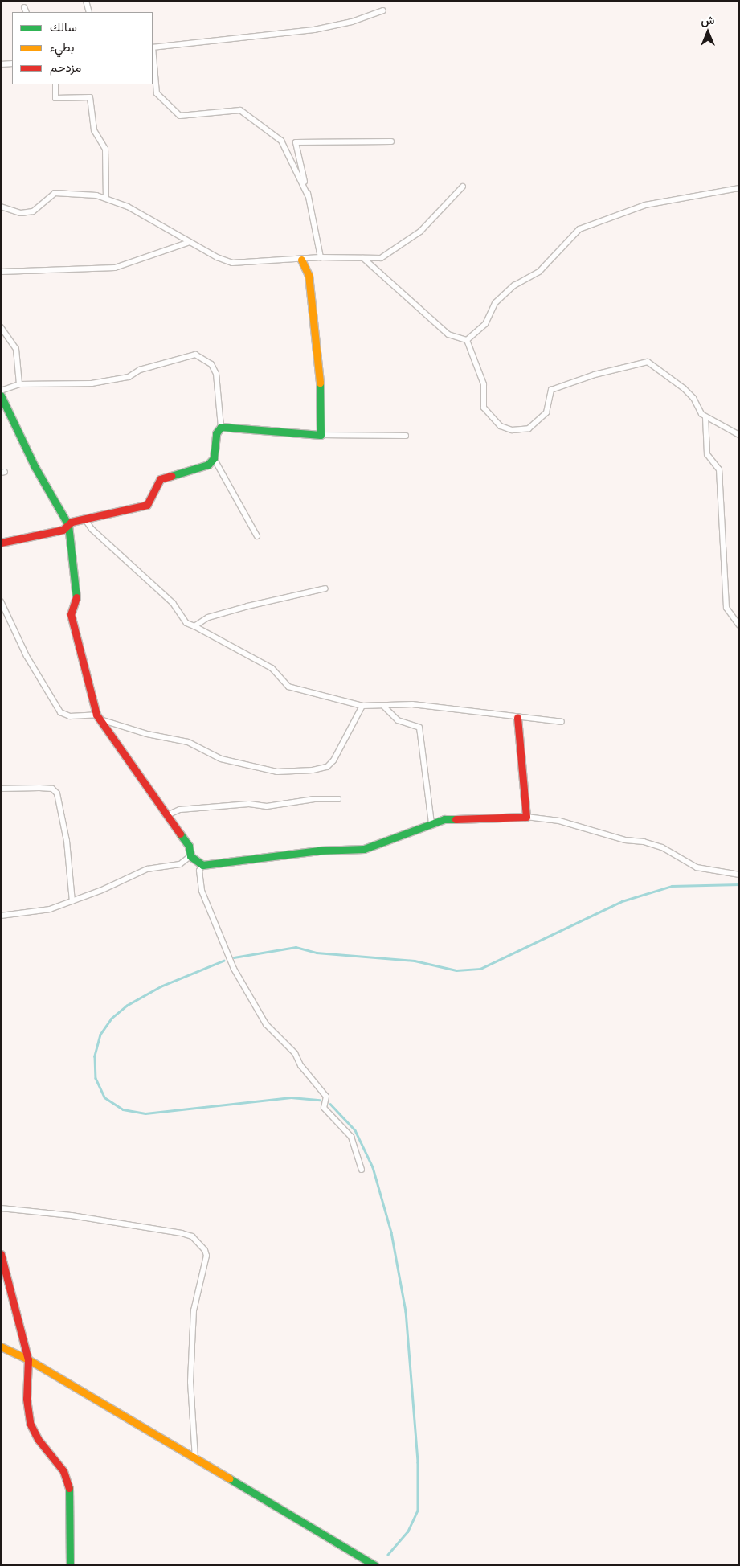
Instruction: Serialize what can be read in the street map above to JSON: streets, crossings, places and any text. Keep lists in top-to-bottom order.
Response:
{
  "legend": ["سالك", "بطيء", "مزدحم"],
  "north": "top"
}
